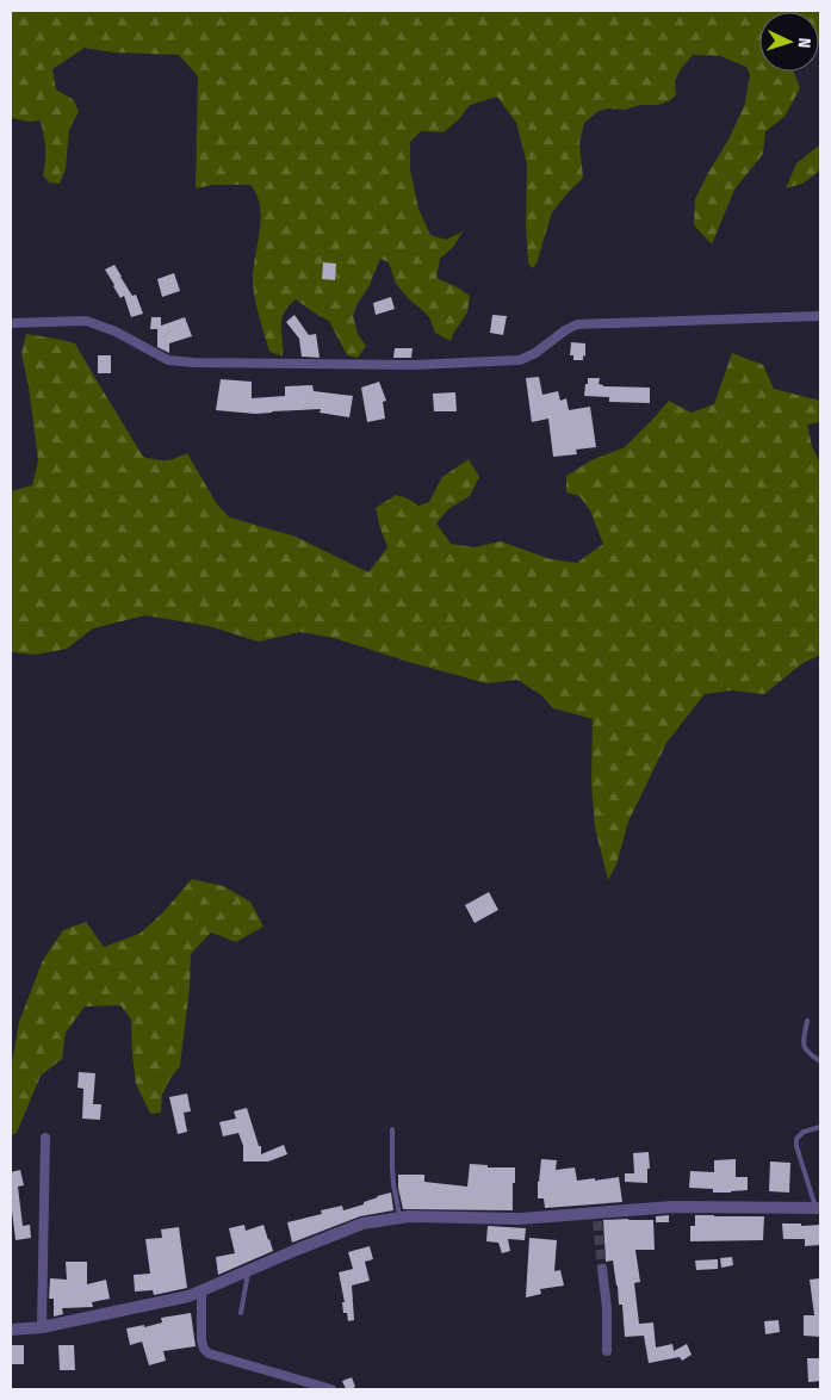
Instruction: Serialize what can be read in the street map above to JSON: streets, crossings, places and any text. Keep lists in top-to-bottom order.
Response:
{
  "north": "right"
}
